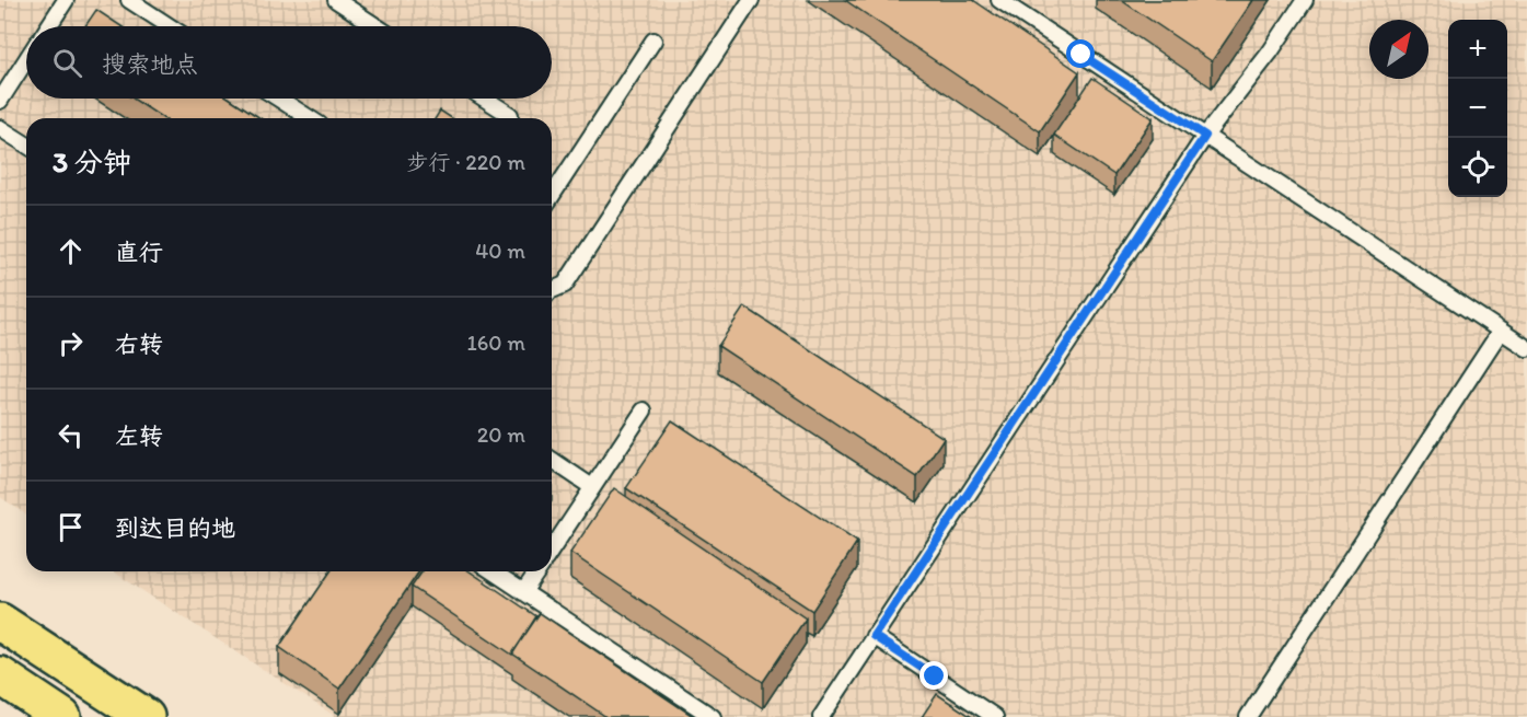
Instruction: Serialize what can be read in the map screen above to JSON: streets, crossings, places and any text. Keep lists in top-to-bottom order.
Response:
{
  "north": "top right",
  "page": {
    "map_buttons": ["+", "−"],
    "search": "搜索地点",
    "heading": ["3 分钟", "步行 · 220 m"],
    "list": [
      ["直行", "40 m"],
      ["右转", "160 m"],
      ["左转", "20 m"],
      "到达目的地"
    ]
  }
}
